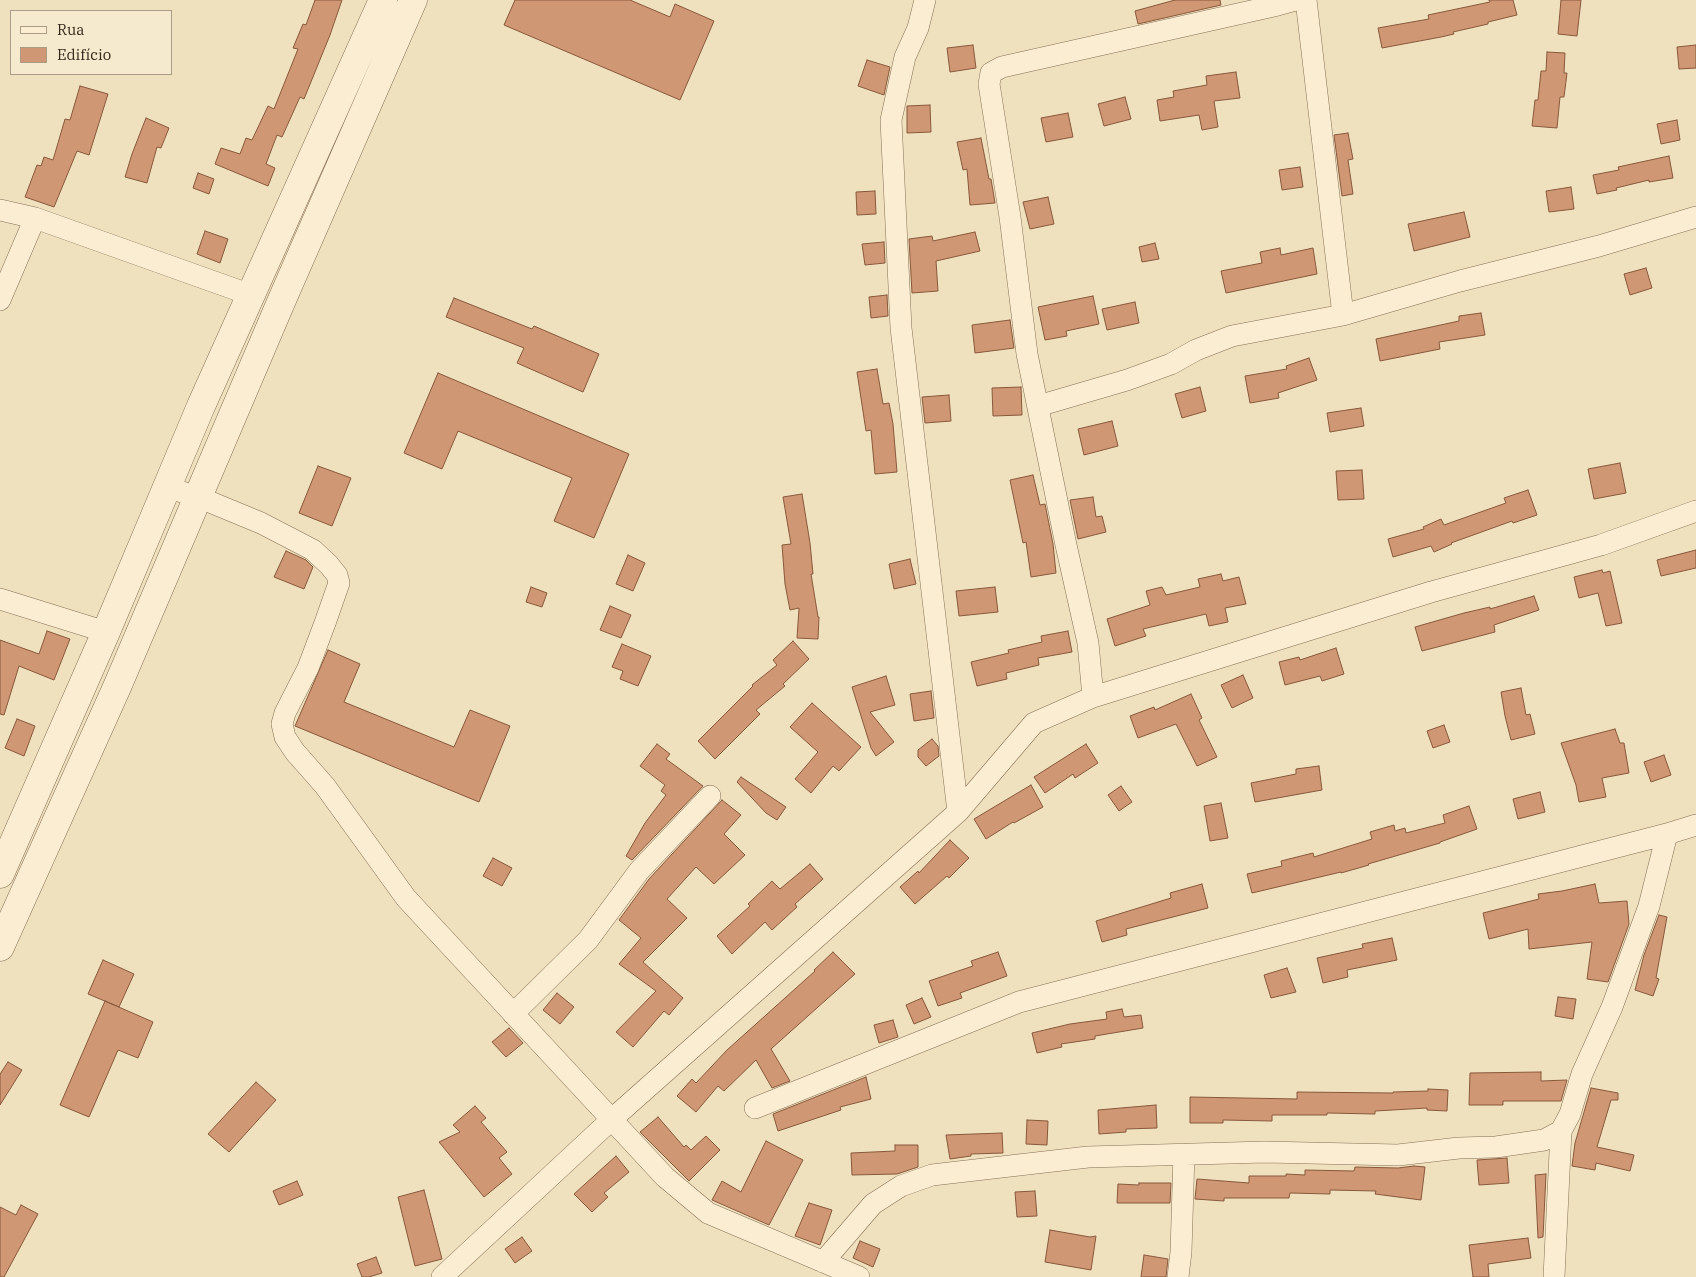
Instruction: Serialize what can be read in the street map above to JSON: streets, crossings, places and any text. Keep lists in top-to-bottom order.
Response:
{
  "legend": ["Rua", "Edifício"]
}
